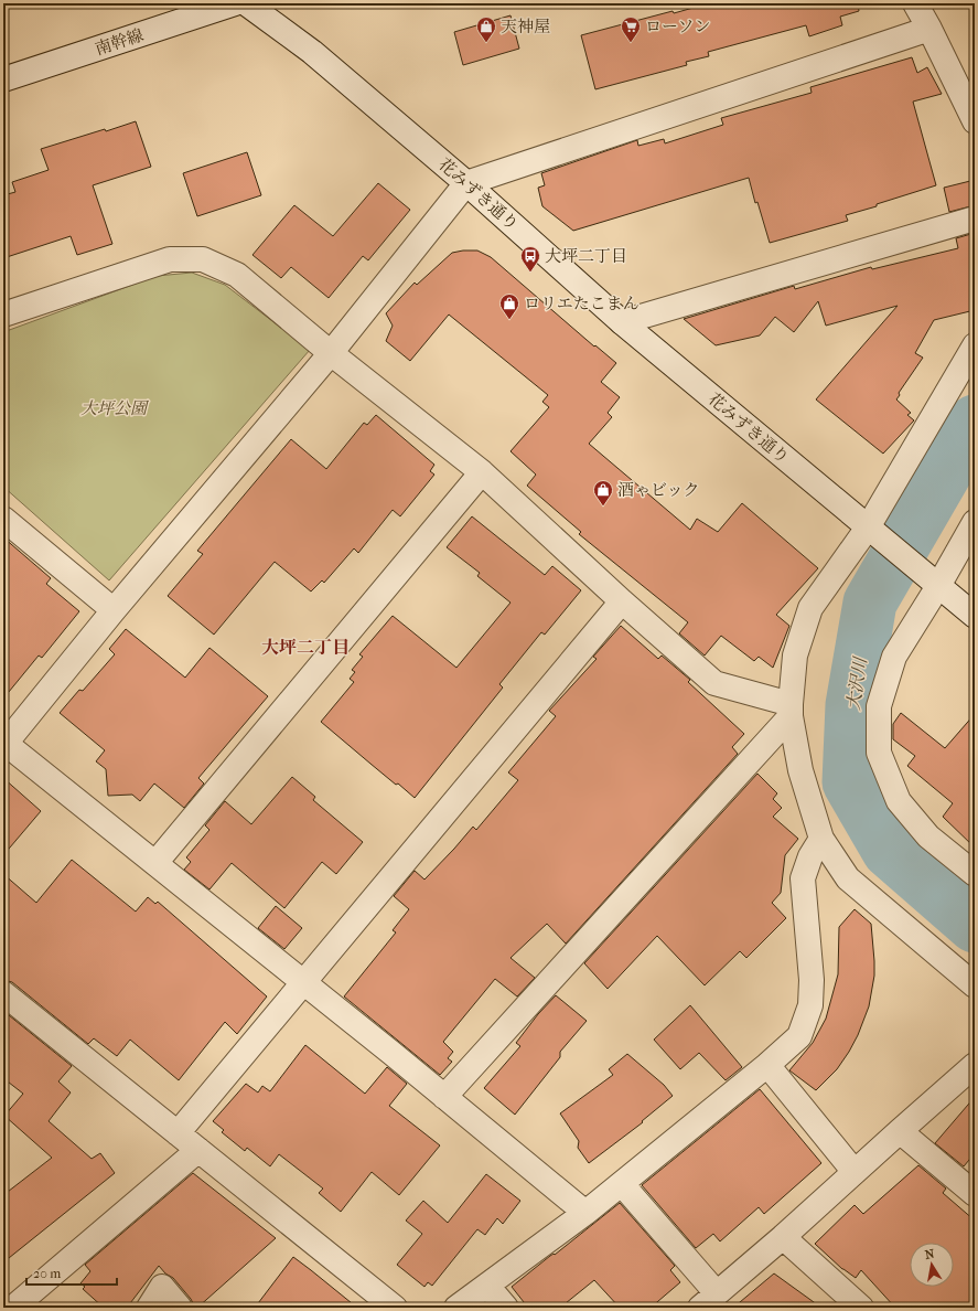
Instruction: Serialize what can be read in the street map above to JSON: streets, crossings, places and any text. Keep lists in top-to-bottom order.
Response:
{
  "streets": {
    "street": ["南幹線", "花みずき通り"]
  },
  "districts": ["大坪二丁目"],
  "water": ["大沢川"],
  "parks": ["大坪公園"],
  "places": {
    "shop": ["天神屋", "ロリエたこまん", "酒ゃビック"],
    "supermarket": ["ローソン"],
    "bus stop": ["大坪二丁目"]
  },
  "scale_bar": "20 m",
  "north": "top"
}
